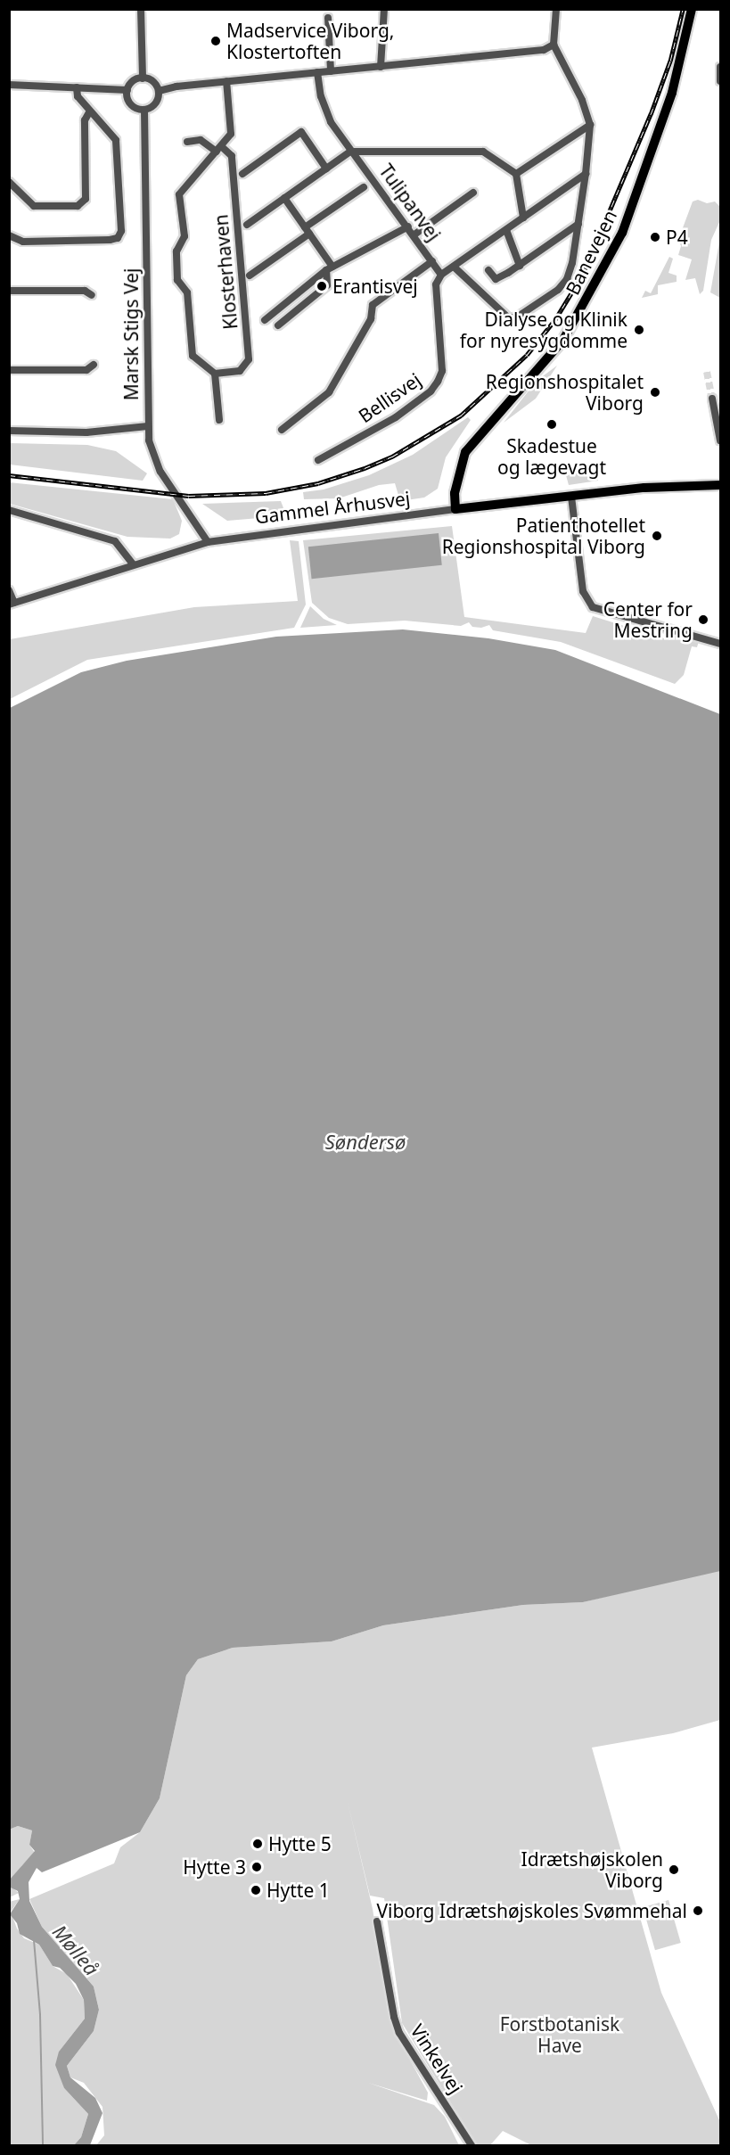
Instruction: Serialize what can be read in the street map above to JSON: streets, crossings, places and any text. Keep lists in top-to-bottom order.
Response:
{
  "streets": {
    "main road": ["Banevejen", "Gammel Århusvej"],
    "street": [
      "Tulipanvej",
      "Klosterhaven",
      "Marsk Stigs Vej",
      "Bellisvej",
      "Vinkelvej"
    ]
  },
  "crossings": [
    ["Tulipanvej", "Bellisvej"],
    ["Banevejen", "Gammel Århusvej"],
    ["Marsk Stigs Vej", "Gammel Århusvej"]
  ],
  "water": ["Søndersø", "Mølleå"],
  "parks": ["Forstbotanisk Have"],
  "places": [
    "Madservice Viborg, Klostertoften",
    "P4",
    "Erantisvej",
    "Dialyse og Klinik for nyresygdomme",
    "Regionshospitalet Viborg",
    "Skadestue og lægevagt",
    "Patienthotellet Regionshospital Viborg",
    "Center for Mestring",
    "Hytte 5",
    "Hytte 3",
    "Idrætshøjskolen Viborg",
    "Hytte 1",
    "Viborg Idrætshøjskoles Svømmehal"
  ]
}
